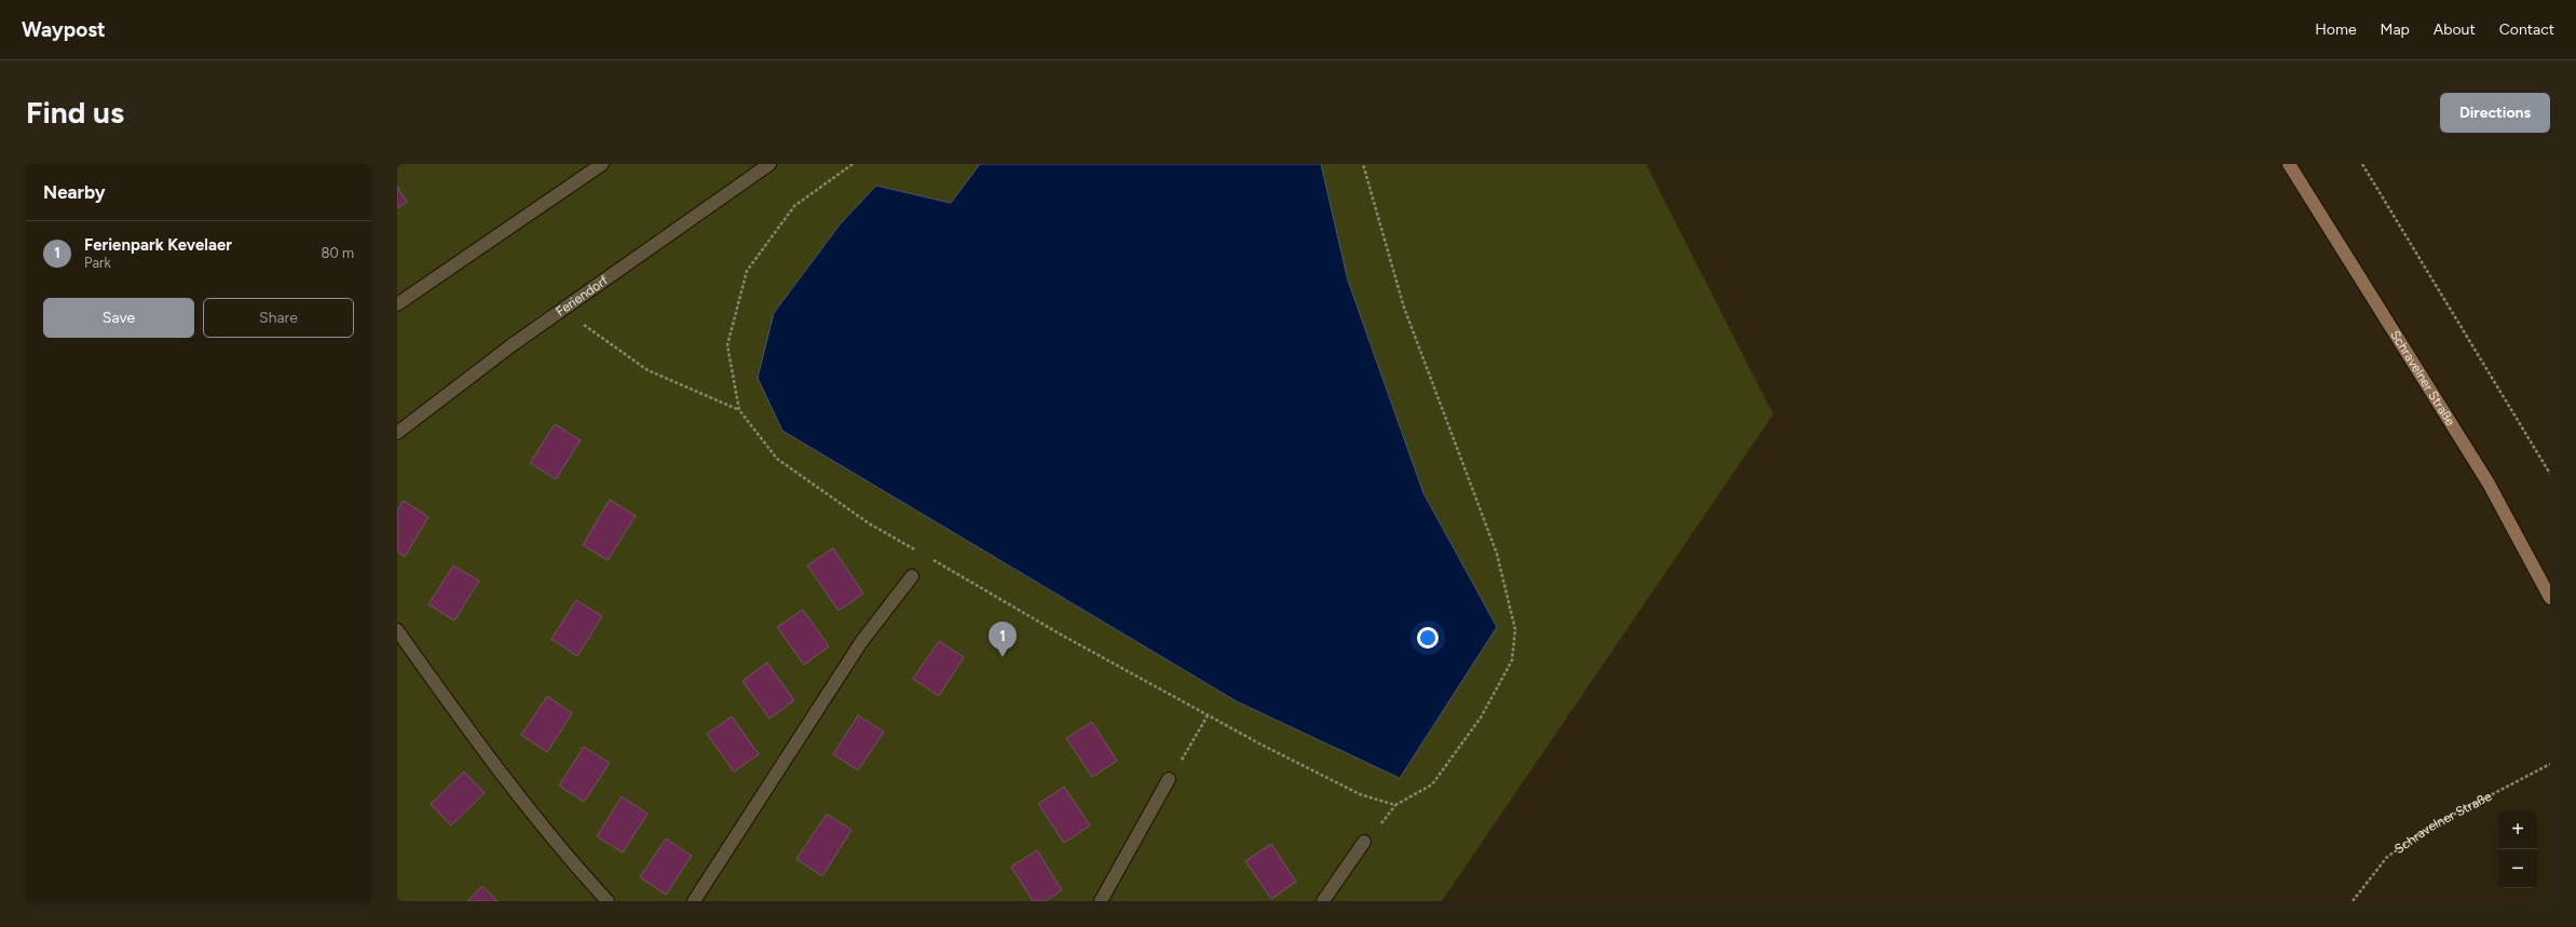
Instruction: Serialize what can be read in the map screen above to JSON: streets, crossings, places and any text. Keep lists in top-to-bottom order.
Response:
{
  "streets": {
    "main road": ["Schravelner Straße"],
    "lane": ["Feriendorf"]
  },
  "page": {
    "header": "Waypost",
    "nav": [
      "Home",
      "Map",
      "About",
      "Contact"
    ],
    "buttons": [
      "Directions",
      ["Save", "Share"]
    ],
    "title": "Find us",
    "heading": "Nearby",
    "list": [
      {
        "mark": "1",
        "name": "Ferienpark Kevelaer",
        "note": "Park",
        "value": "80 m"
      }
    ],
    "pins": "1",
    "map_buttons": ["+", "−"]
  }
}
